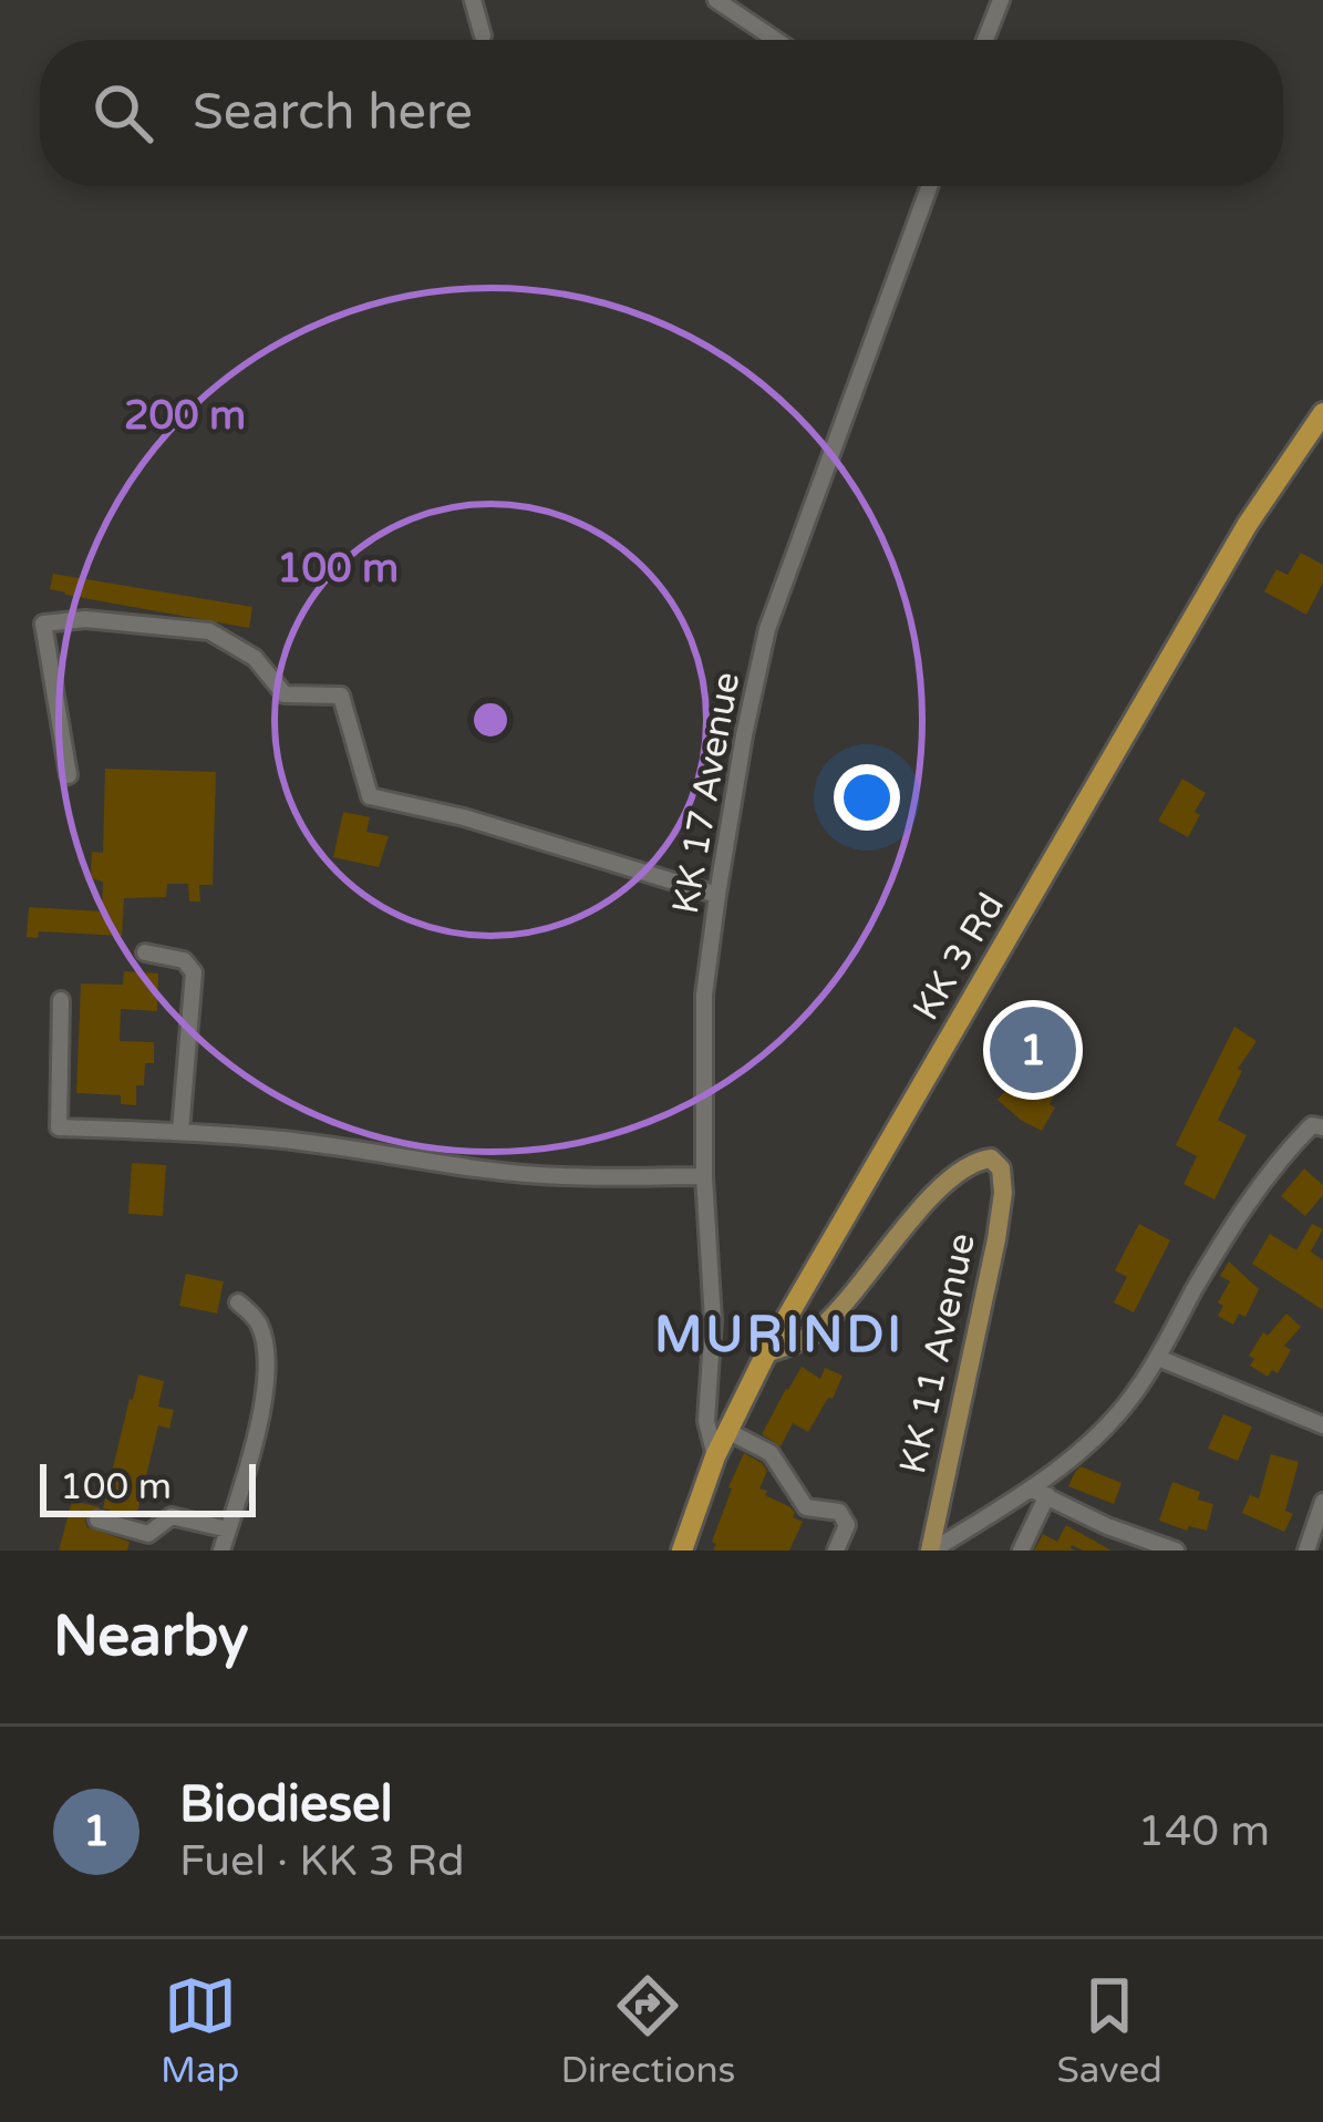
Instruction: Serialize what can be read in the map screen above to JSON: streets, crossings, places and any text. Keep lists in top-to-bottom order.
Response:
{
  "streets": {
    "highway": ["KK 3 Rd"],
    "main road": ["KK 11 Avenue"],
    "street": ["KK 17 Avenue"]
  },
  "crossings": [
    ["KK 17 Avenue", "KK 3 Rd"],
    ["KK 3 Rd", "KK 11 Avenue"]
  ],
  "districts": ["MURINDI"],
  "scale_bar": "100 m",
  "page": {
    "search": "Search here",
    "pins": "1",
    "scale": "100 m",
    "heading": "Nearby",
    "list": [
      {
        "mark": "1",
        "name": "Biodiesel",
        "note": "Fuel · KK 3 Rd",
        "value": "140 m"
      }
    ],
    "nav": ["Map", "Directions", "Saved"]
  },
  "rings": ["200 m", "100 m"]
}
